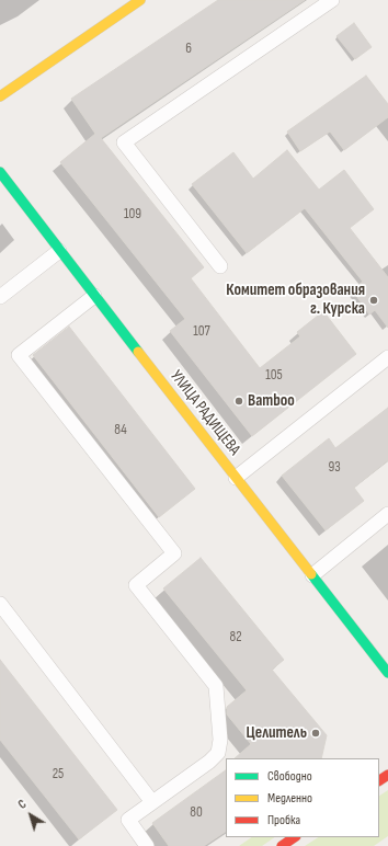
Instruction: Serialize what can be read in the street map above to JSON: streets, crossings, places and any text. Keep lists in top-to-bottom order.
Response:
{
  "streets": {
    "main road": ["УЛИЦА РАДИЩЕВА"]
  },
  "places": ["Комитет образования г. Курска", "Bamboo", "Целитель"],
  "house_numbers": [
    "6",
    "109",
    "107",
    "105",
    "84",
    "93",
    "82",
    "25",
    "80"
  ],
  "legend": ["Свободно", "Медленно", "Пробка"],
  "north": "top left"
}
